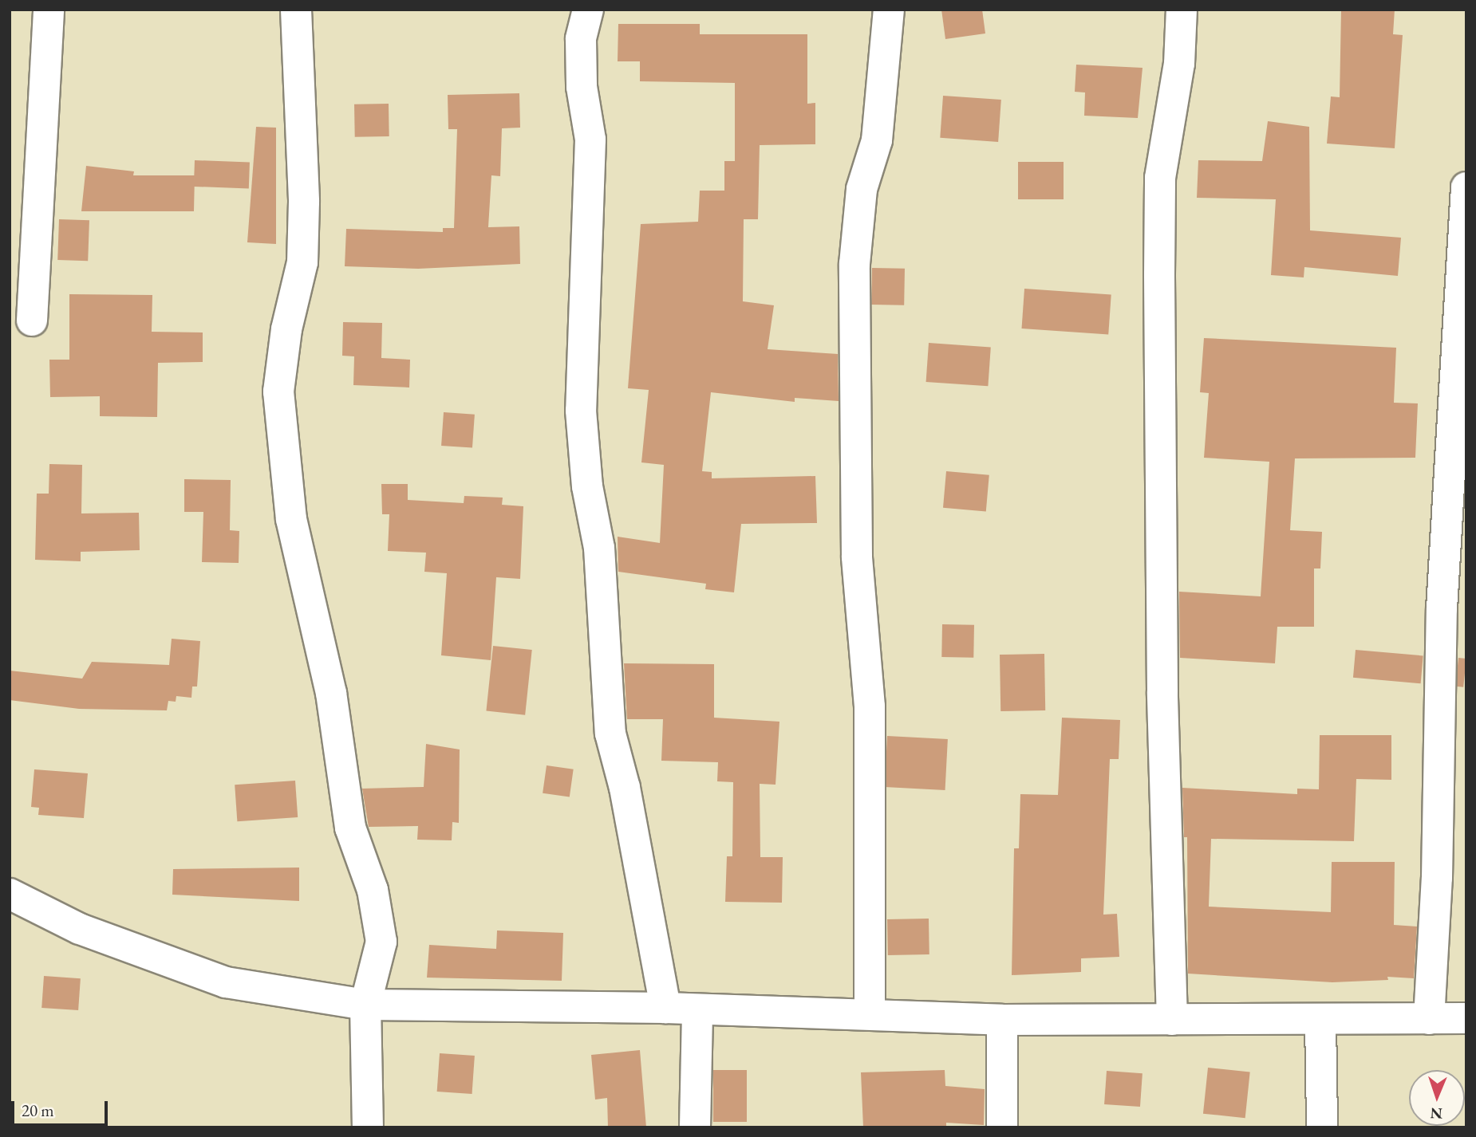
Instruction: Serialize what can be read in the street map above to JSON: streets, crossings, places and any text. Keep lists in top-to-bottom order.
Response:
{
  "scale_bar": "20 m",
  "north": "bottom"
}
